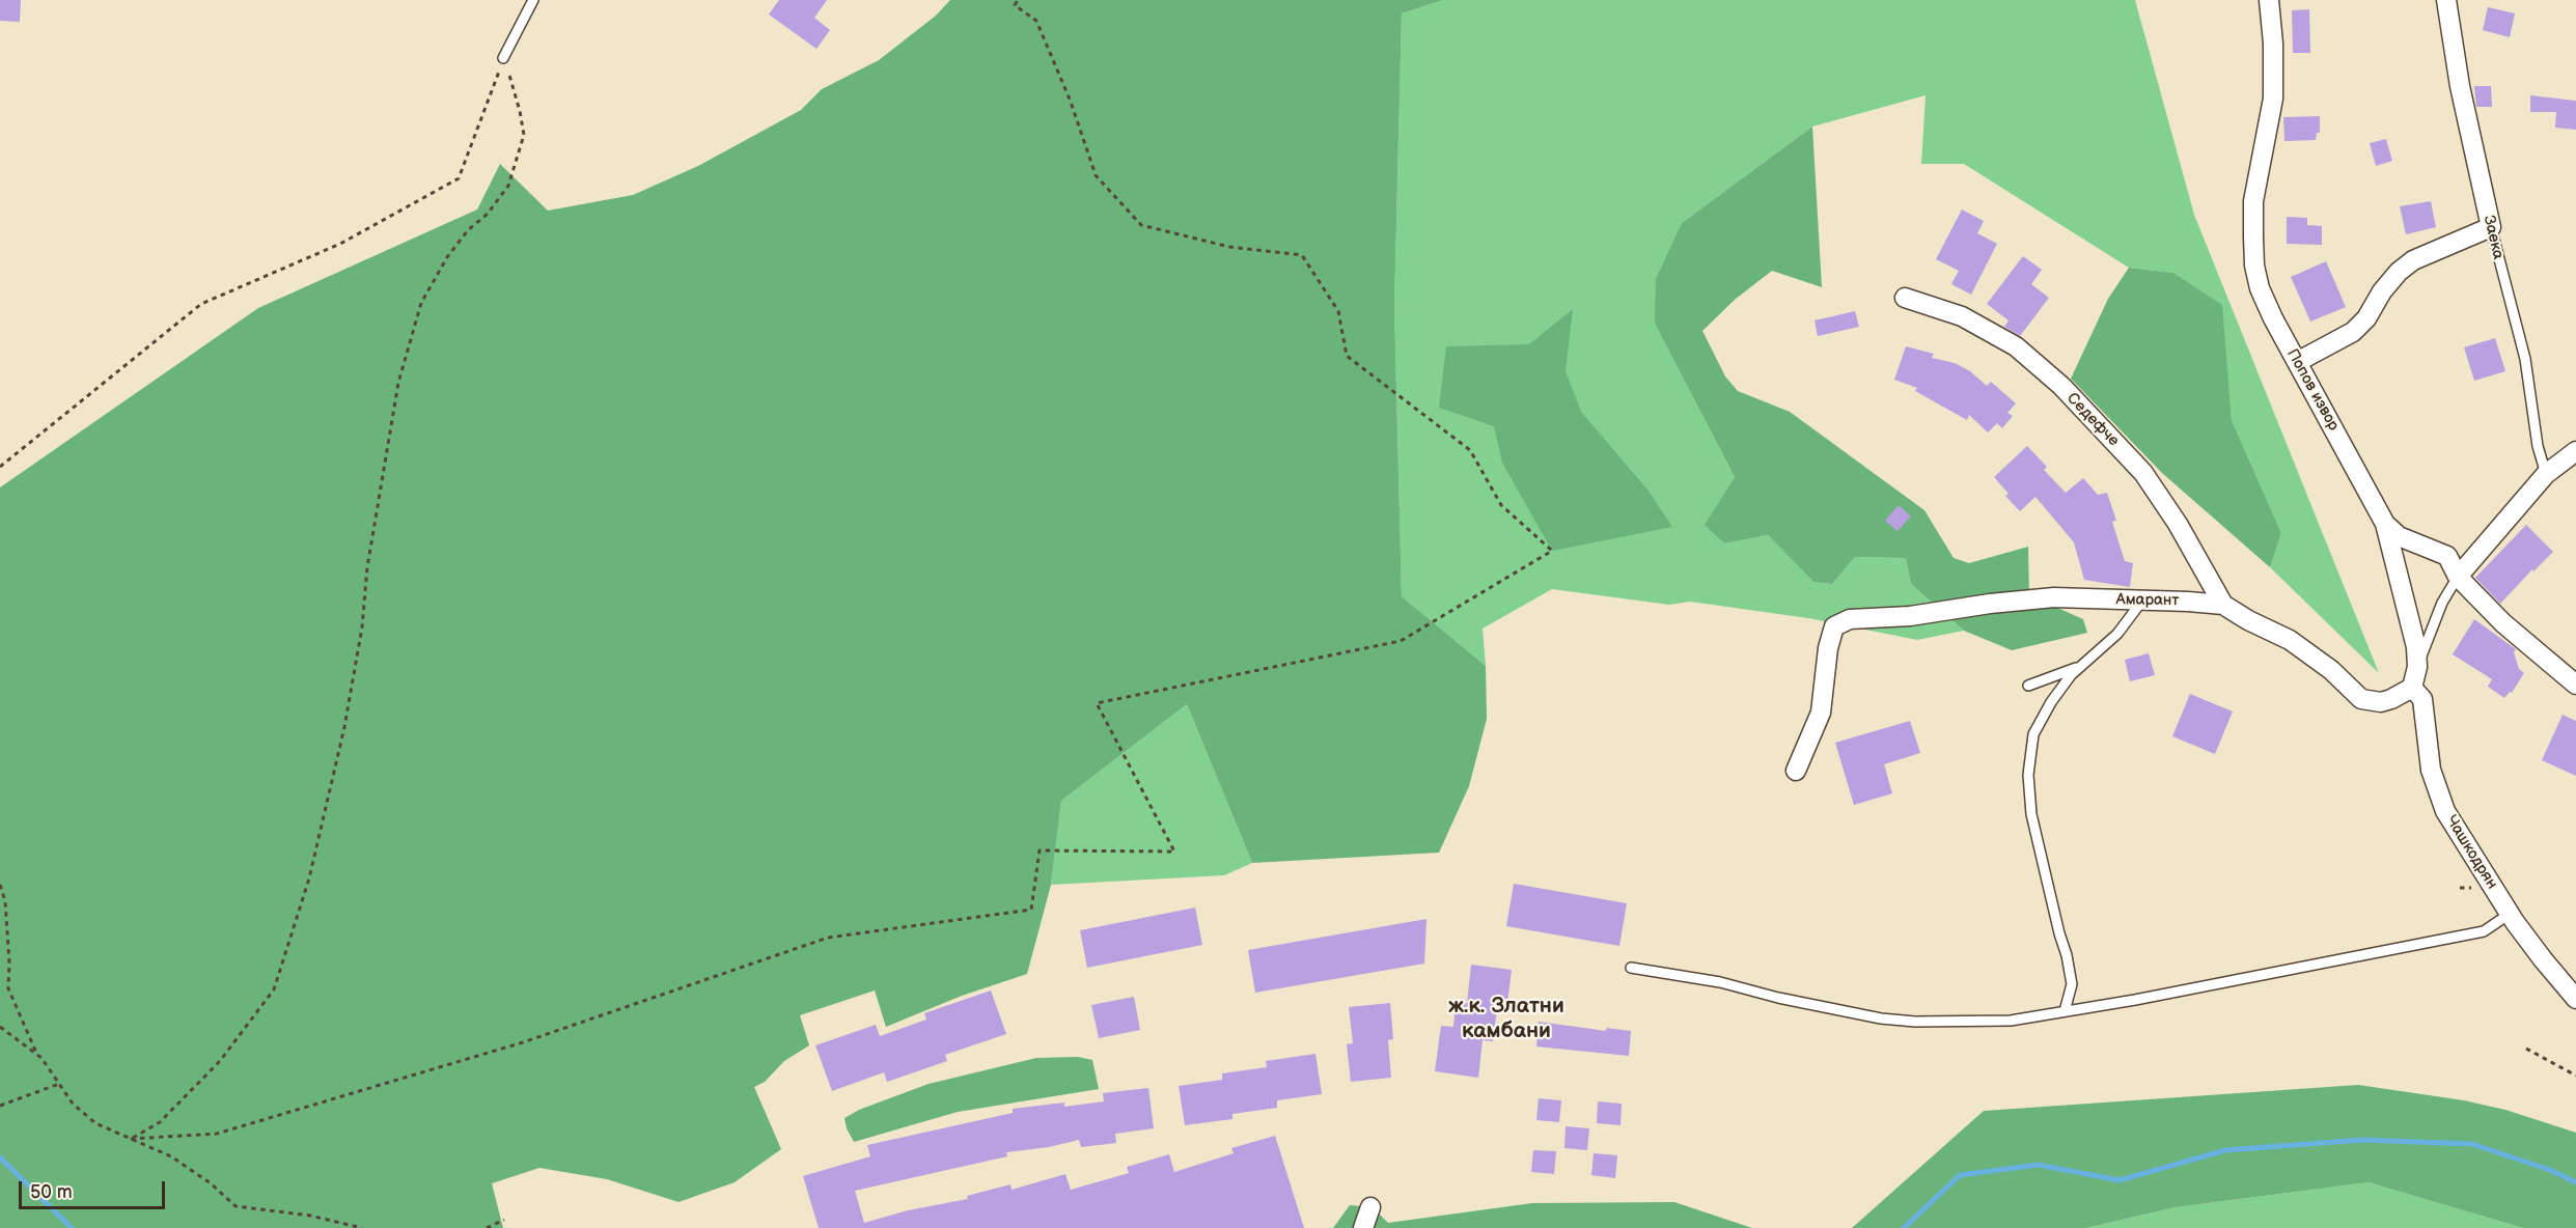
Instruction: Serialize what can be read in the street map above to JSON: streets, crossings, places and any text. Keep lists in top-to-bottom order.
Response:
{
  "streets": {
    "street": [
      "Заека",
      "Попов извор",
      "Седефче",
      "Амарант",
      "Чашкодрян"
    ]
  },
  "crossings": [
    ["Седефче", "Амарант"],
    ["Амарант", "Чашкодрян"]
  ],
  "districts": ["ж.к. Златни камбани"],
  "scale_bar": "50 m"
}
